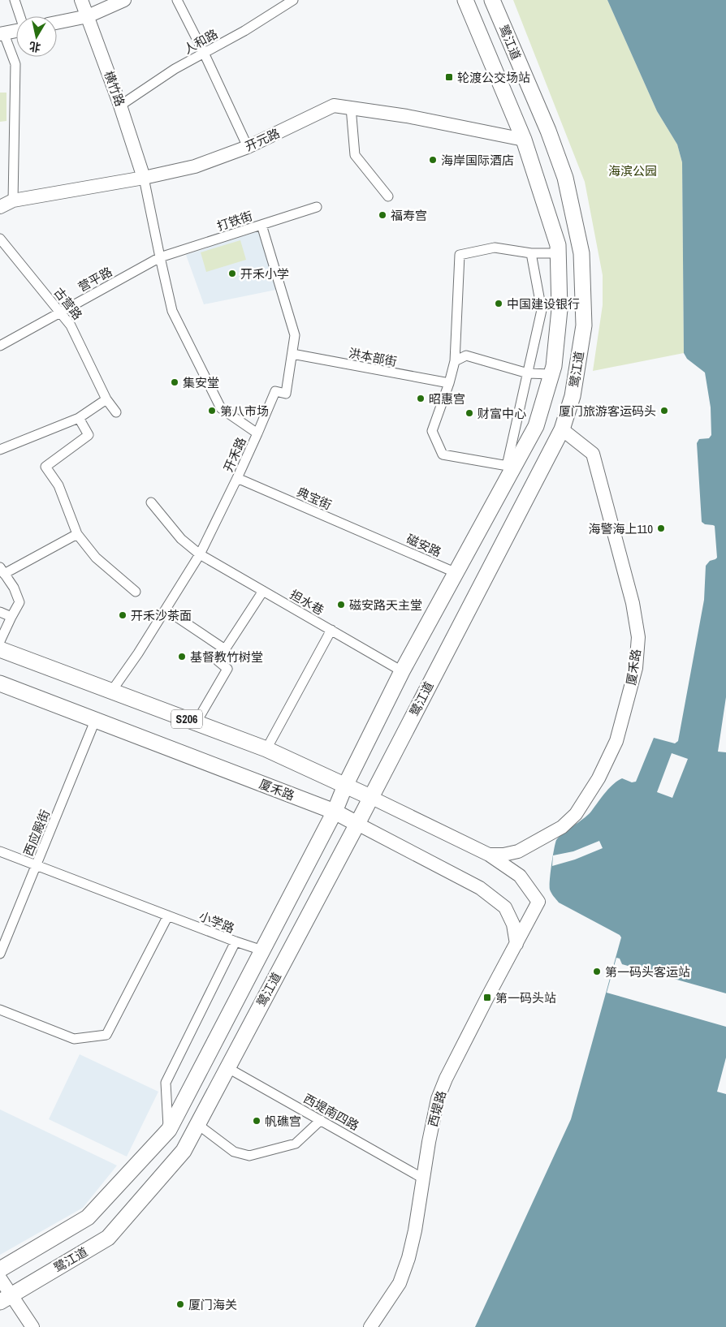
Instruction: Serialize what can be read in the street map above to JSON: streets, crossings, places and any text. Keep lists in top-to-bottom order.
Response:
{
  "streets": {
    "main road": ["鹭江道", "厦禾路", "S206"],
    "street": [
      "人和路",
      "横竹路",
      "开元路",
      "打铁街",
      "营平路",
      "古营路",
      "洪本部街",
      "开禾路",
      "典宝街",
      "磁安路",
      "担水巷",
      "西应殿街",
      "小学路",
      "西堤路",
      "西堤南四路"
    ]
  },
  "crossings": [
    ["人和路", "横竹路"],
    ["鹭江道", "开元路"],
    ["鹭江道", "磁安路"],
    ["鹭江道", "担水巷"],
    ["鹭江道", "厦禾路"],
    ["鹭江道", "小学路"],
    ["鹭江道", "西堤南四路"],
    ["横竹路", "开元路"],
    ["横竹路", "开禾路"],
    ["开元路", "开禾路"],
    ["打铁街", "营平路"],
    ["打铁街", "开禾路"],
    ["营平路", "古营路"],
    ["营平路", "开禾路"],
    ["开禾路", "典宝街"],
    ["开禾路", "担水巷"],
    ["开禾路", "厦禾路"],
    ["典宝街", "磁安路"],
    ["厦禾路", "西应殿街"],
    ["厦禾路", "西堤路"],
    ["西应殿街", "小学路"],
    ["西堤路", "西堤南四路"]
  ],
  "parks": ["海滨公园"],
  "places": {
    "transit": ["轮渡公交场站", "第一码头站"],
    "other": [
      "海岸国际酒店",
      "福寿宫",
      "开禾小学",
      "中国建设银行",
      "集安堂",
      "昭惠宫",
      "第八市场",
      "厦门旅游客运码头",
      "财富中心",
      "海警海上110",
      "磁安路天主堂",
      "开禾沙茶面",
      "基督教竹树堂",
      "第一码头客运站",
      "帆礁宫",
      "厦门海关"
    ]
  },
  "north": "bottom"
}
